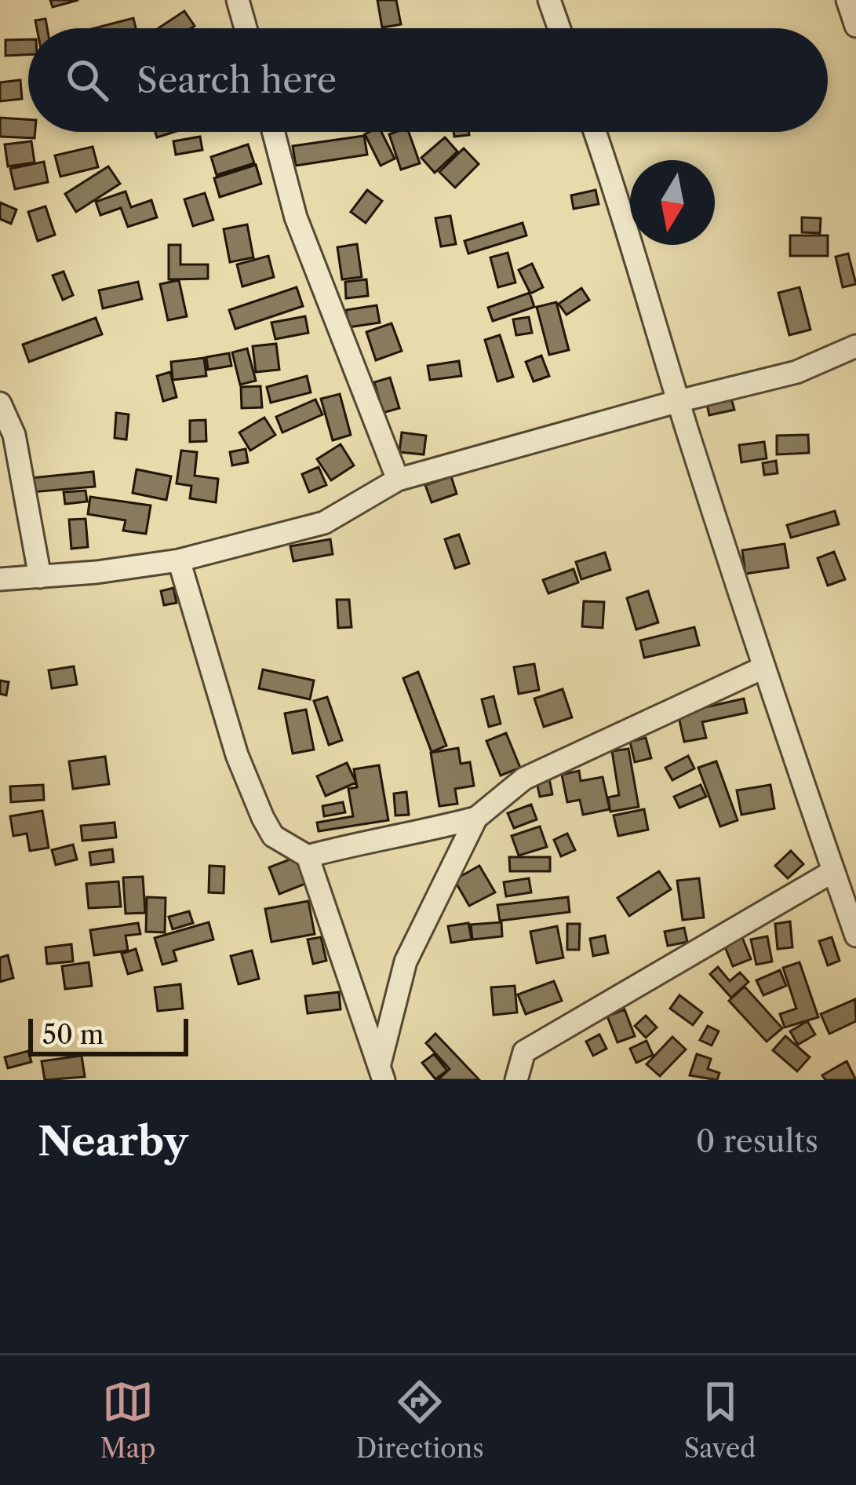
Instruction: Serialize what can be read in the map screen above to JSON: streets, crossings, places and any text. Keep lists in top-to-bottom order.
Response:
{
  "scale_bar": "50 m",
  "north": "bottom",
  "page": {
    "search": "Search here",
    "scale": "50 m",
    "heading": ["Nearby", "0 results"],
    "nav": ["Map", "Directions", "Saved"]
  }
}
